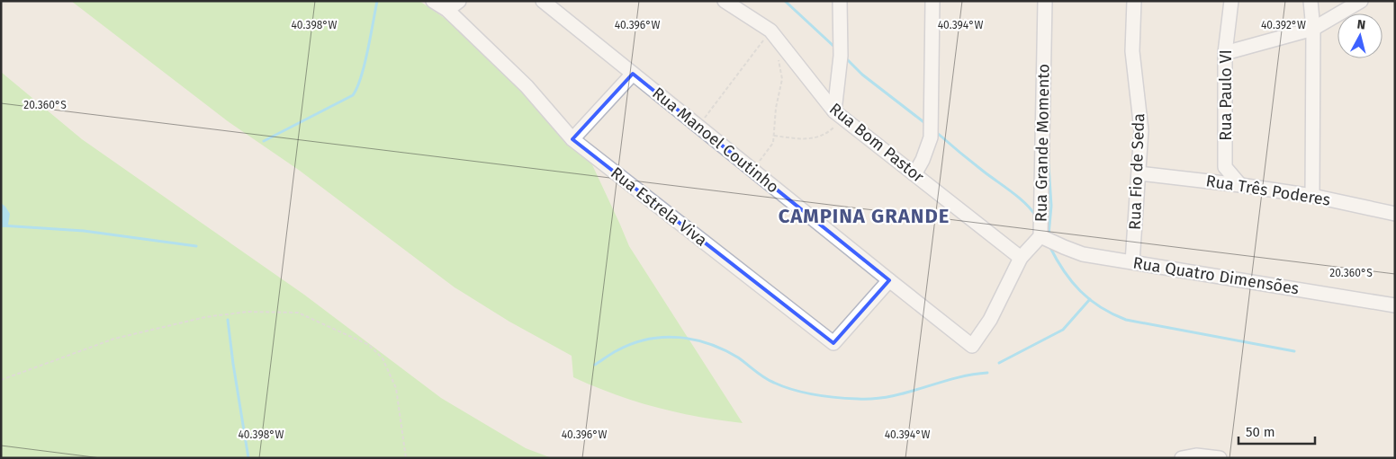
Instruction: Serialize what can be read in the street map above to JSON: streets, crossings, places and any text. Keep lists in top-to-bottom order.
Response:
{
  "streets": {
    "street": [
      "Rua Paulo VI",
      "Rua Manoel Coutinho",
      "Rua Bom Pastor",
      "Rua Grande Momento",
      "Rua Fio de Seda",
      "Rua Três Poderes",
      "Rua Estrela Viva",
      "Rua Quatro Dimensões"
    ]
  },
  "crossings": [
    ["Rua Paulo VI", "Rua Três Poderes"],
    ["Rua Manoel Coutinho", "Rua Grande Momento"],
    ["Rua Manoel Coutinho", "Rua Estrela Viva"],
    ["Rua Bom Pastor", "Rua Grande Momento"],
    ["Rua Grande Momento", "Rua Quatro Dimensões"],
    ["Rua Fio de Seda", "Rua Três Poderes"],
    ["Rua Fio de Seda", "Rua Quatro Dimensões"]
  ],
  "districts": ["CAMPINA GRANDE"],
  "scale_bar": "50 m",
  "north": "top",
  "coordinates": [
    "40.398°W",
    "40.396°W",
    "40.394°W",
    "40.392°W",
    "20.360°S"
  ]
}
